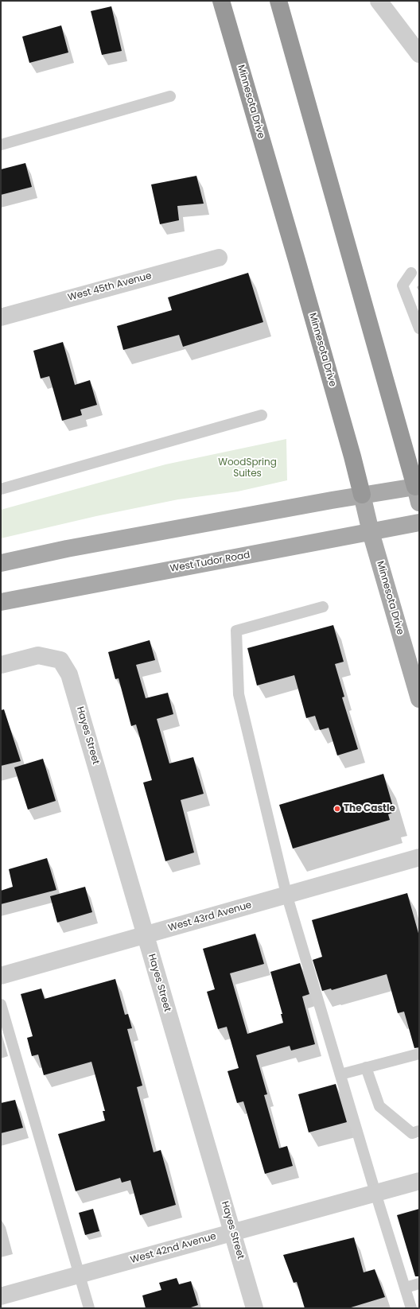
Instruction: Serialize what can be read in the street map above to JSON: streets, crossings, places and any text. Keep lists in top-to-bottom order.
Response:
{
  "streets": {
    "highway": ["Minnesota Drive"],
    "main road": ["West Tudor Road"],
    "street": [
      "West 45th Avenue",
      "Hayes Street",
      "West 43rd Avenue",
      "West 42nd Avenue"
    ]
  },
  "crossings": [
    ["Minnesota Drive", "West Tudor Road"],
    ["Hayes Street", "West 43rd Avenue"],
    ["Hayes Street", "West 42nd Avenue"]
  ],
  "parks": ["WoodSpring Suites"],
  "places": ["The Castle"]
}
